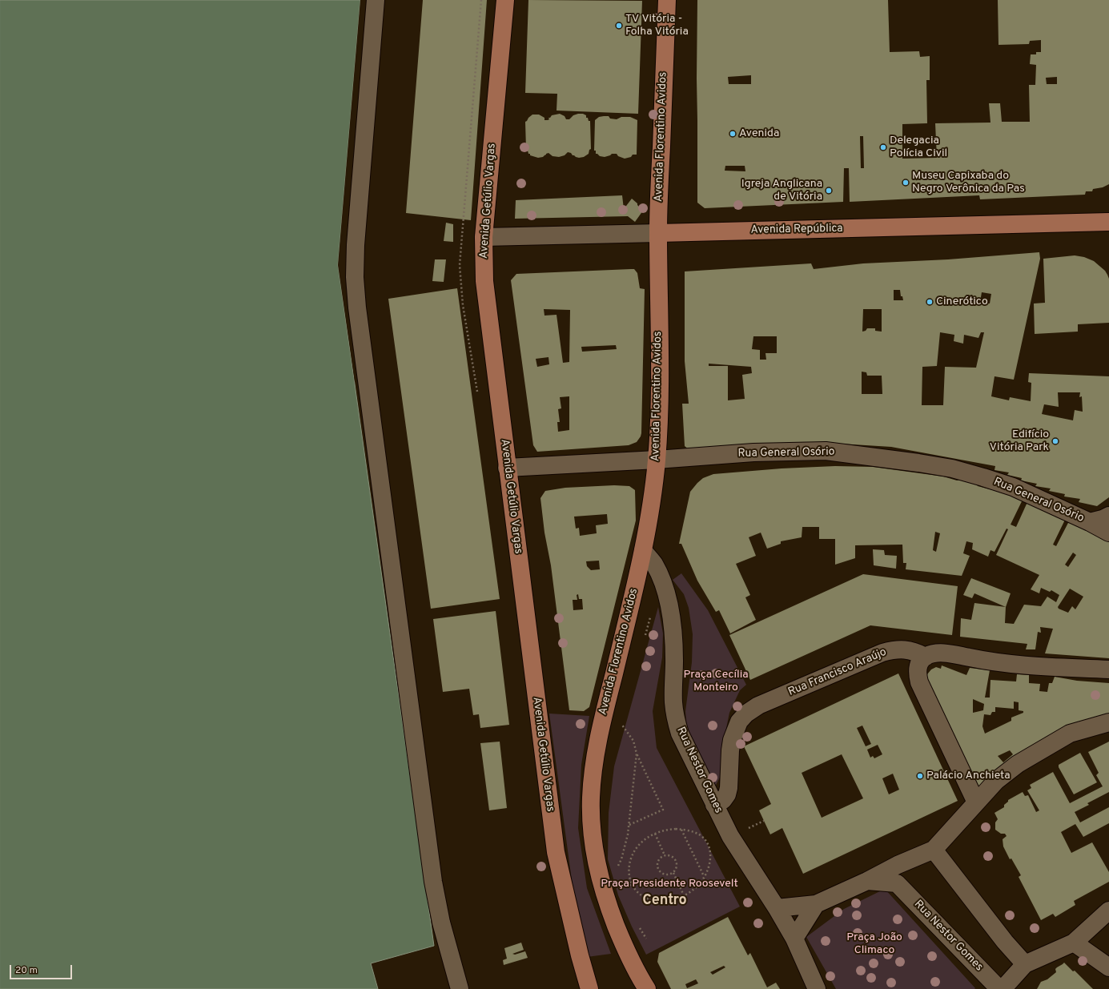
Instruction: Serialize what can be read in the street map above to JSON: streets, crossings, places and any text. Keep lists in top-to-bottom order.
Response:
{
  "streets": {
    "main road": ["Avenida Florentino Avidos", "Avenida Getúlio Vargas", "Avenida República"],
    "street": ["Rua General Osório", "Rua Francisco Araújo", "Rua Nestor Gomes"]
  },
  "crossings": [
    ["Avenida Florentino Avidos", "Avenida República"],
    ["Avenida Florentino Avidos", "Rua General Osório"],
    ["Avenida Florentino Avidos", "Rua Nestor Gomes"],
    ["Avenida Getúlio Vargas", "Avenida República"],
    ["Avenida Getúlio Vargas", "Rua General Osório"],
    ["Rua Francisco Araújo", "Rua Nestor Gomes"]
  ],
  "districts": ["Centro"],
  "parks": ["Praça Cecília Monteiro", "Praça Presidente Roosevelt", "Praça João Climaco"],
  "places": [
    "TV Vitória - Folha Vitória",
    "Avenida",
    "Delegacia Polícia Civil",
    "Museu Capixaba do Negro Verônica da Pas",
    "Igreja Anglicana de Vitória",
    "Cinerótico",
    "Edifício Vitória Park",
    "Palácio Anchieta"
  ],
  "scale_bar": "20 m"
}
